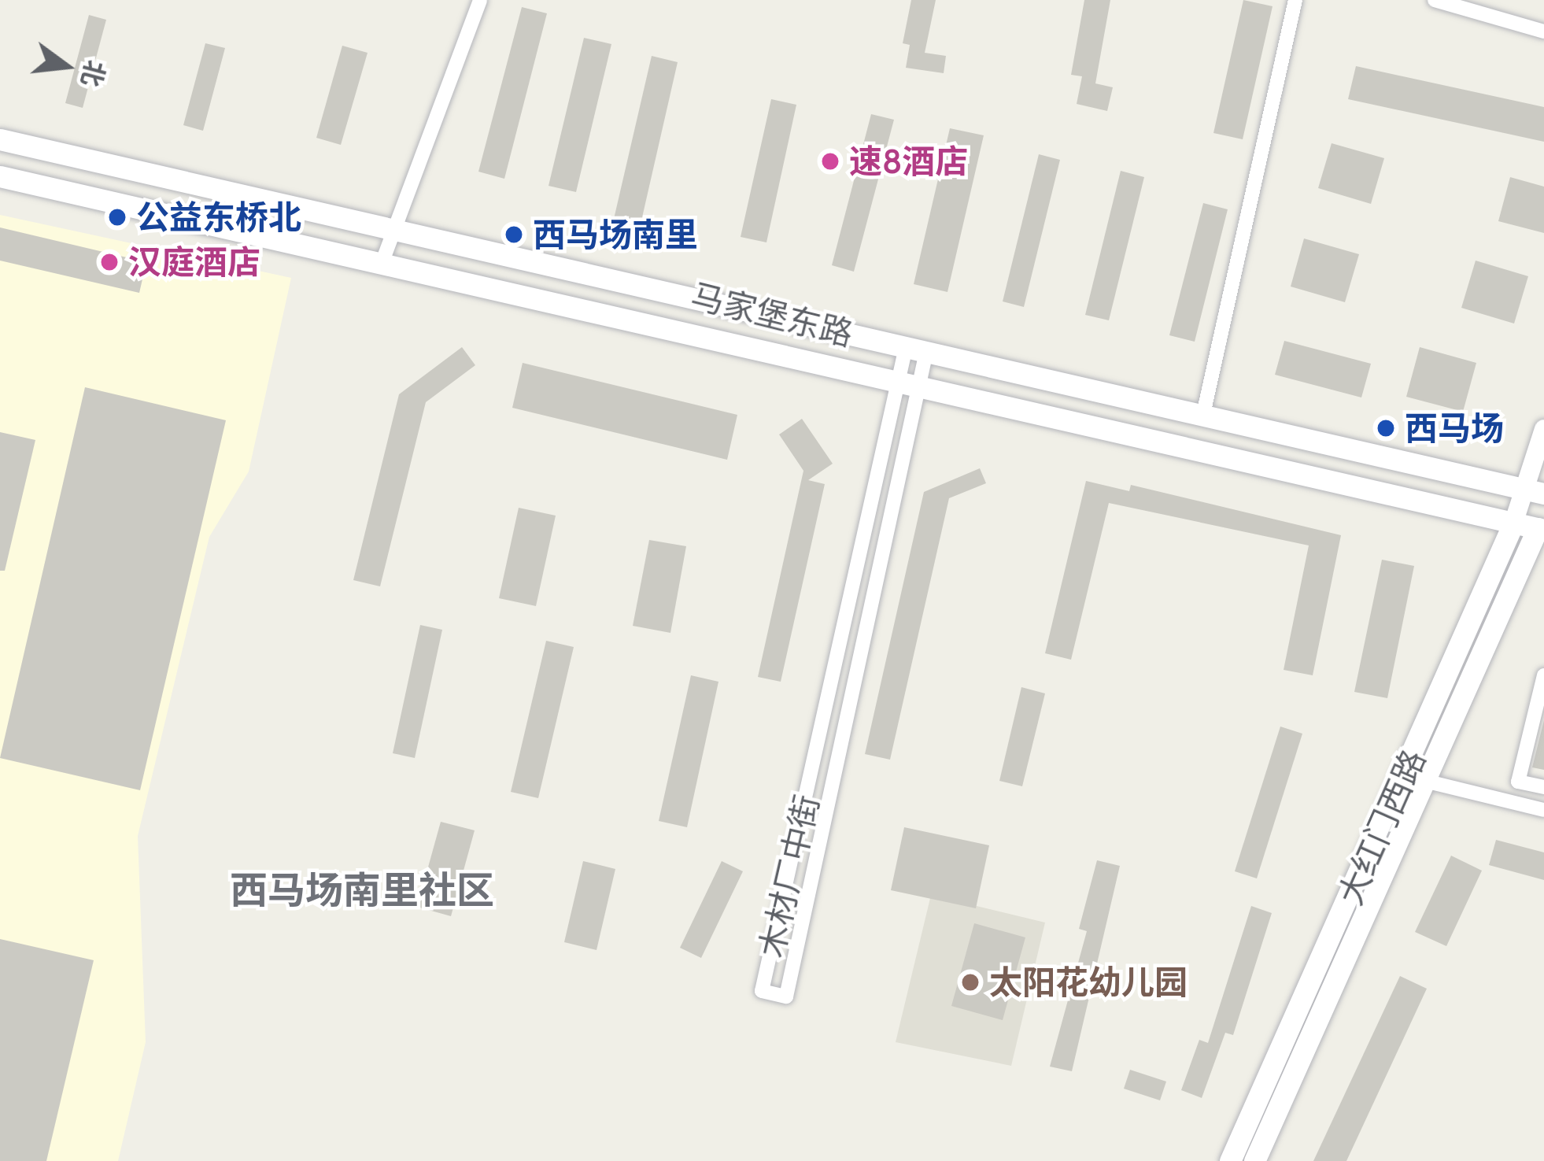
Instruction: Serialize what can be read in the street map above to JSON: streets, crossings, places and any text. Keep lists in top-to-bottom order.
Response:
{
  "streets": {
    "main road": ["马家堡东路", "大红门西路"],
    "street": ["木材厂中街"]
  },
  "crossings": [
    ["马家堡东路", "大红门西路"],
    ["马家堡东路", "木材厂中街"]
  ],
  "districts": ["西马场南里社区"],
  "places": [
    "速8酒店",
    "公益东桥北",
    "西马场南里",
    "汉庭酒店",
    "西马场",
    "太阳花幼儿园"
  ],
  "north": "right"
}
